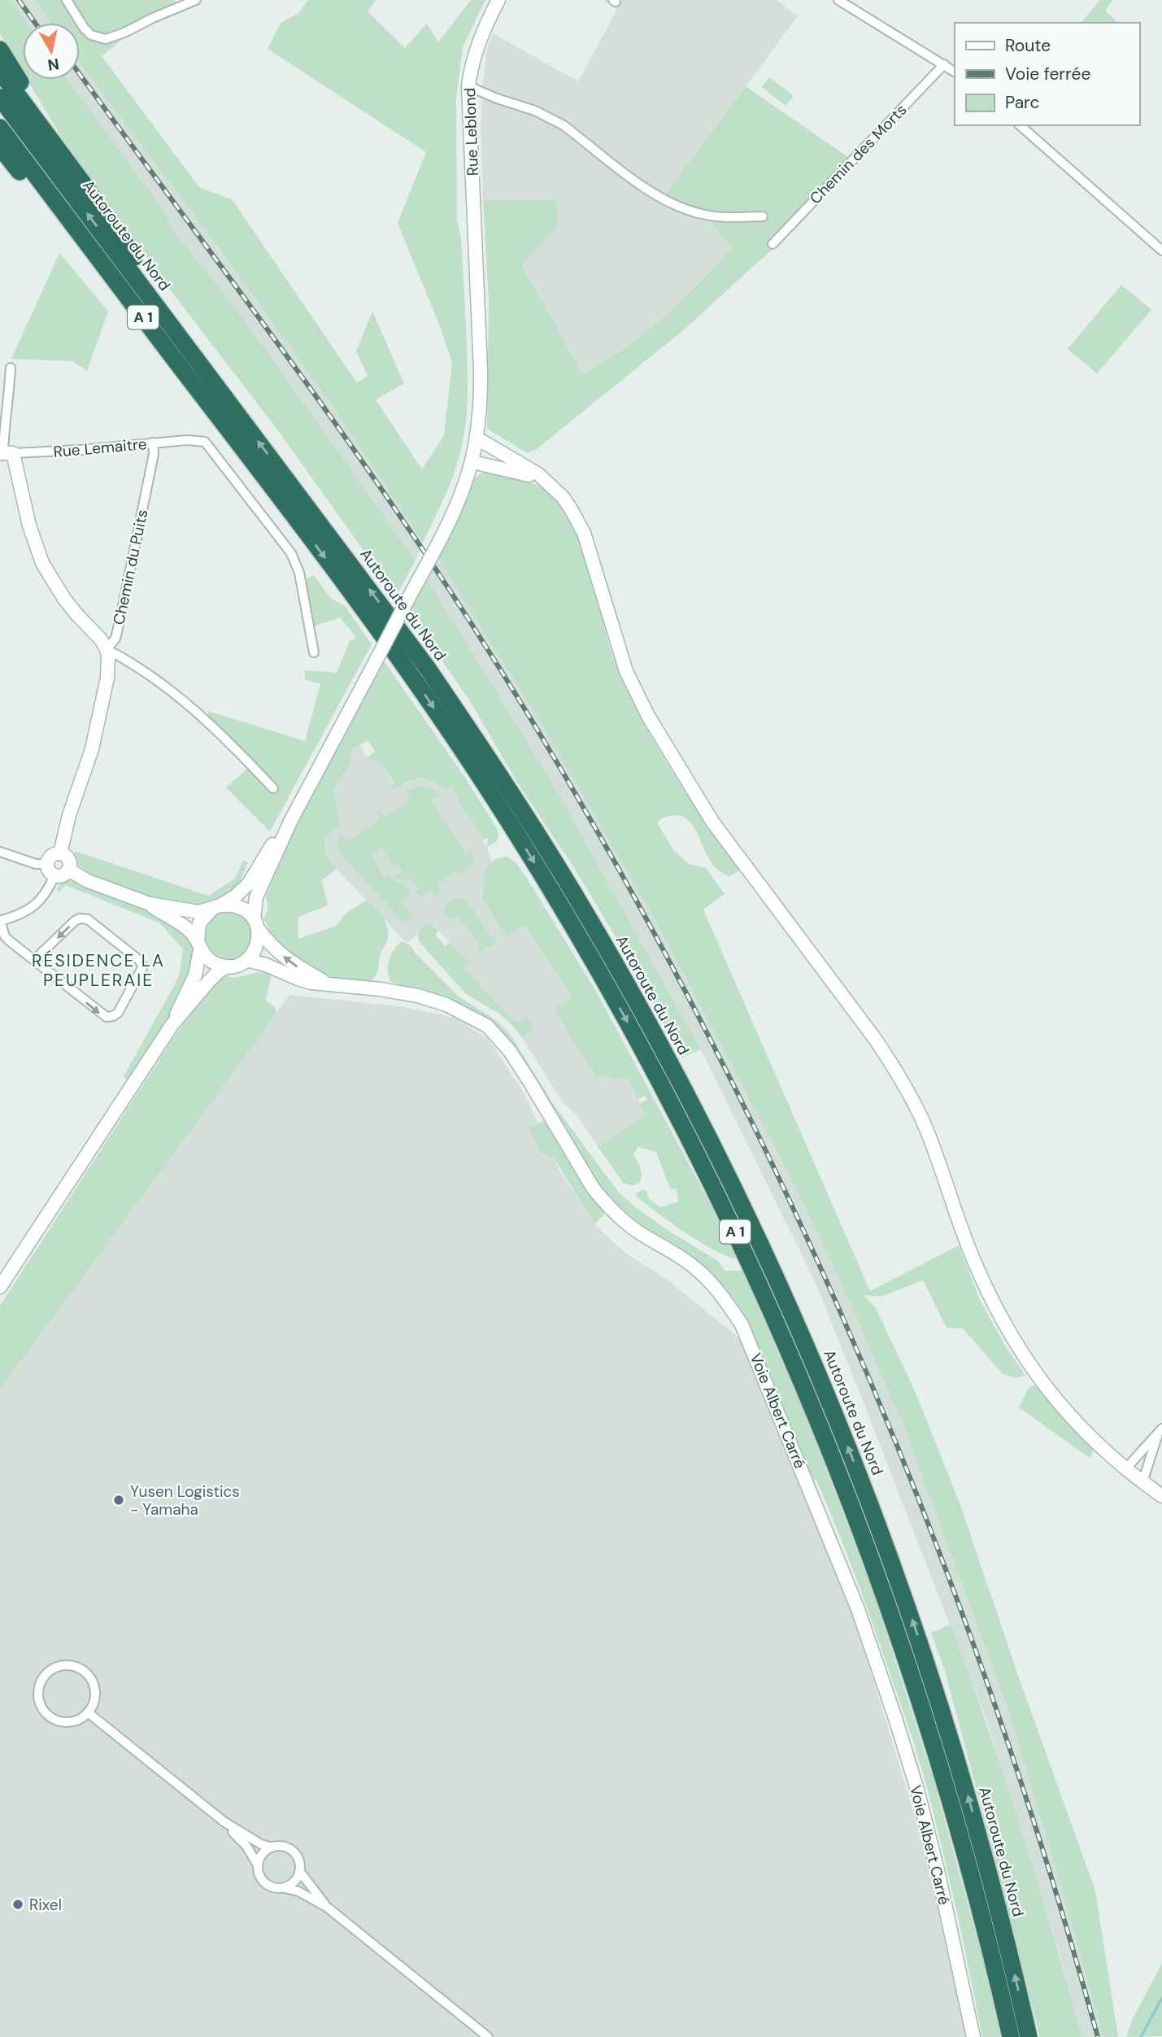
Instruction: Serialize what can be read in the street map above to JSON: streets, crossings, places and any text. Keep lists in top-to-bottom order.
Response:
{
  "streets": {
    "highway": ["Autoroute du Nord", "A 1"],
    "street": [
      "Rue Leblond",
      "Chemin des Morts",
      "Rue Lemaitre",
      "Chemin du Puits",
      "Voie Albert Carré"
    ]
  },
  "crossings": [
    ["Rue Lemaitre", "Chemin du Puits"]
  ],
  "districts": ["RÉSIDENCE LA PEUPLERAIE"],
  "places": ["Yusen Logistics - Yamaha", "Rixel"],
  "legend": ["Route", "Voie ferrée", "Parc"],
  "north": "bottom"
}
